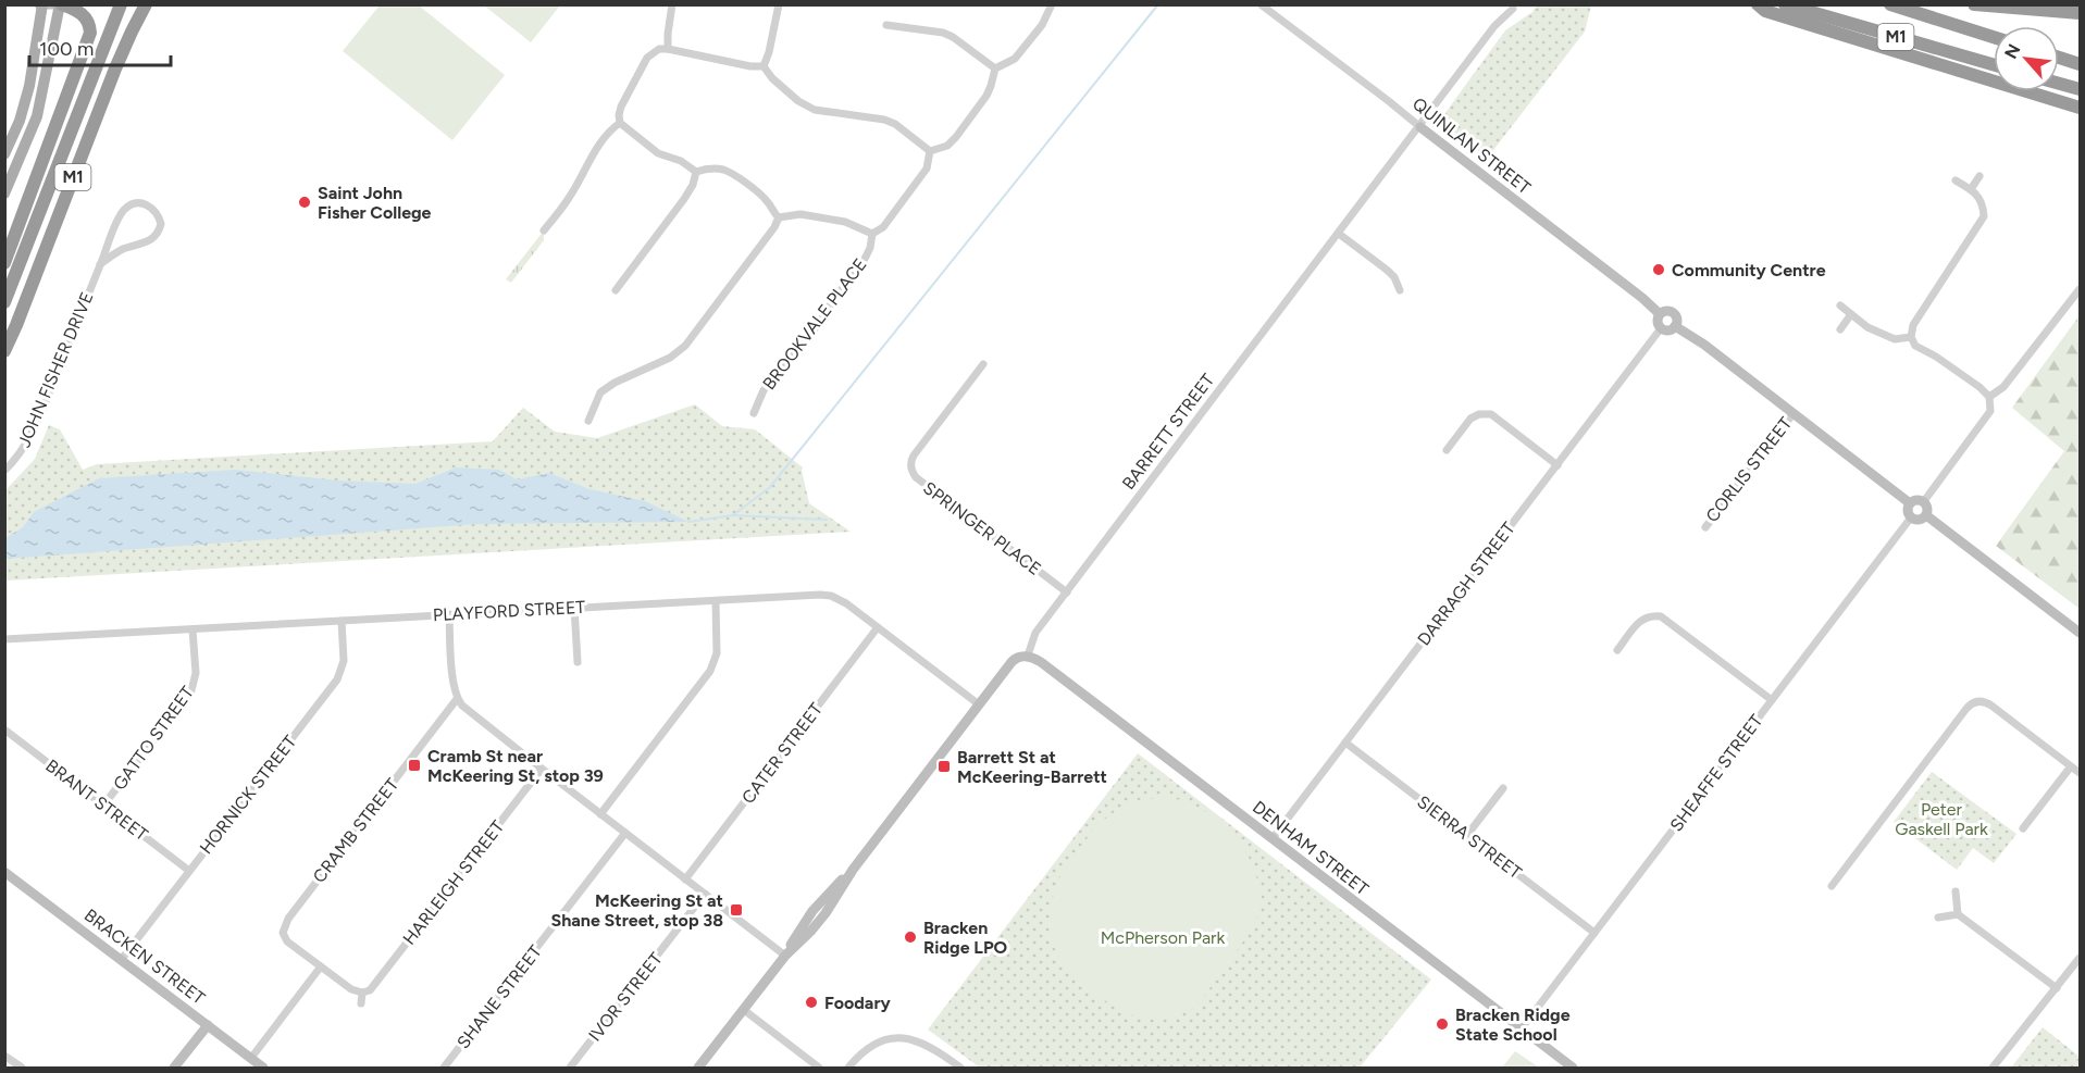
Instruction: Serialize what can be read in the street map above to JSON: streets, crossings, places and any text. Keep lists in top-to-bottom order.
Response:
{
  "streets": {
    "highway": ["M1"],
    "street": [
      "QUINLAN STREET",
      "BROOKVALE PLACE",
      "JOHN FISHER DRIVE",
      "BARRETT STREET",
      "CORLIS STREET",
      "SPRINGER PLACE",
      "DARRAGH STREET",
      "PLAYFORD STREET",
      "GATTO STREET",
      "CATER STREET",
      "SHEAFFE STREET",
      "HORNICK STREET",
      "BRANT STREET",
      "CRAMB STREET",
      "SIERRA STREET",
      "DENHAM STREET",
      "HARLEIGH STREET",
      "BRACKEN STREET",
      "SHANE STREET",
      "IVOR STREET"
    ]
  },
  "crossings": [
    ["QUINLAN STREET", "BARRETT STREET"],
    ["QUINLAN STREET", "DARRAGH STREET"],
    ["BARRETT STREET", "SPRINGER PLACE"],
    ["BARRETT STREET", "DENHAM STREET"],
    ["DARRAGH STREET", "SIERRA STREET"],
    ["DARRAGH STREET", "DENHAM STREET"],
    ["PLAYFORD STREET", "GATTO STREET"],
    ["PLAYFORD STREET", "CATER STREET"],
    ["PLAYFORD STREET", "HORNICK STREET"],
    ["GATTO STREET", "BRANT STREET"],
    ["SHEAFFE STREET", "SIERRA STREET"],
    ["SHEAFFE STREET", "DENHAM STREET"],
    ["HORNICK STREET", "BRANT STREET"],
    ["HORNICK STREET", "BRACKEN STREET"]
  ],
  "parks": ["Peter Gaskell Park", "McPherson Park"],
  "places": {
    "other": [
      "Saint John Fisher College",
      "Community Centre",
      "Bracken Ridge LPO",
      "Foodary",
      "Bracken Ridge State School"
    ],
    "transit": ["Cramb St near McKeering St, stop 39", "Barrett St at McKeering-Barrett", "McKeering St at Shane Street, stop 38"]
  },
  "scale_bar": "100 m",
  "north": "top left"
}
